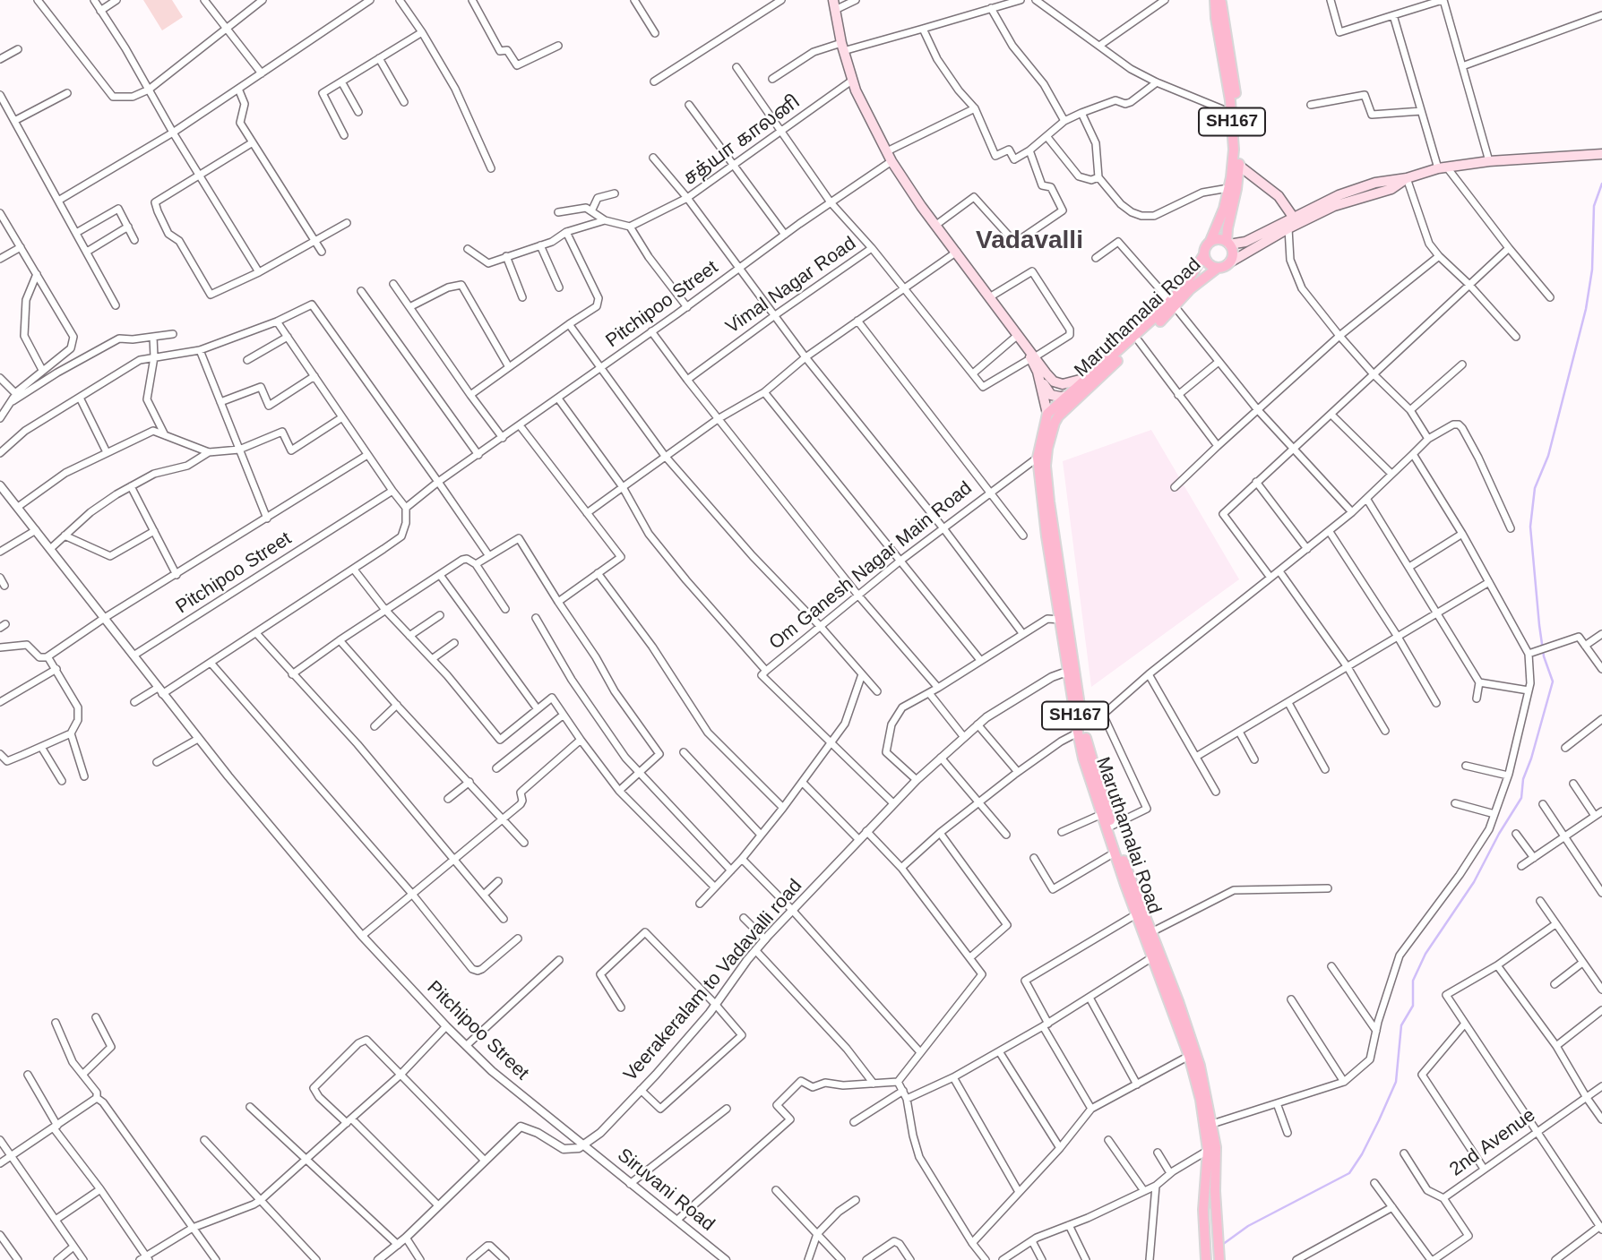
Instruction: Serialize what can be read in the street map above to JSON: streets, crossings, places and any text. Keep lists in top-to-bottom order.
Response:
{
  "streets": {
    "main road": ["SH167", "Maruthamalai Road"],
    "street": [
      "சத்யா காலனி",
      "Vimal Nagar Road",
      "Pitchipoo Street",
      "Om Ganesh Nagar Main Road",
      "Veerakeralam to Vadavalli road",
      "2nd Avenue",
      "Siruvani Road"
    ]
  },
  "crossings": [
    ["சத்யா காலனி", "Vimal Nagar Road"],
    ["சத்யா காலனி", "Pitchipoo Street"],
    ["சத்யா காலனி", "Om Ganesh Nagar Main Road"],
    ["Pitchipoo Street", "Om Ganesh Nagar Main Road"],
    ["Pitchipoo Street", "Veerakeralam to Vadavalli road"],
    ["Pitchipoo Street", "Siruvani Road"],
    ["Maruthamalai Road", "Om Ganesh Nagar Main Road"],
    ["Maruthamalai Road", "Veerakeralam to Vadavalli road"],
    ["Veerakeralam to Vadavalli road", "Siruvani Road"]
  ],
  "districts": ["Vadavalli"]
}
